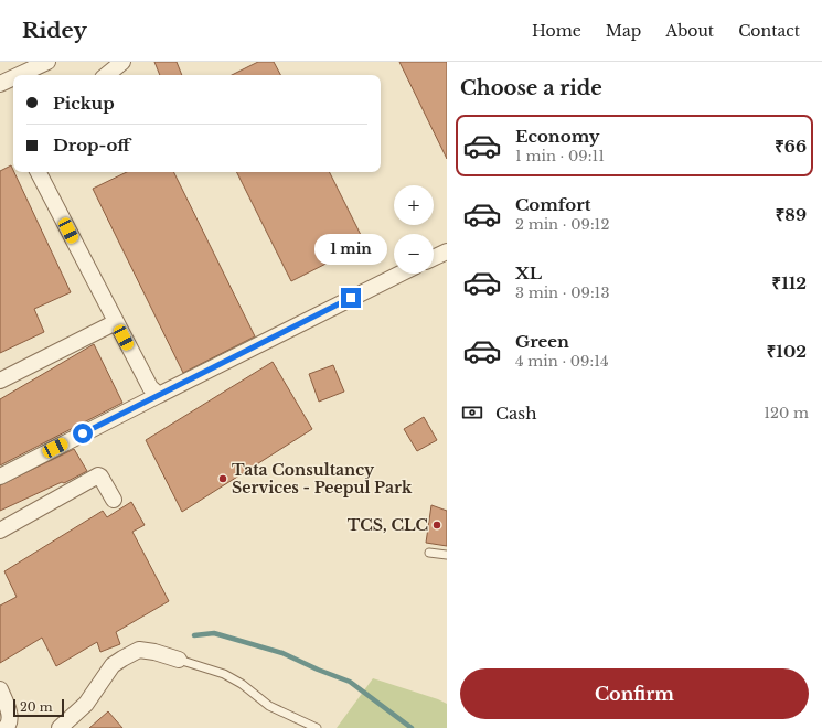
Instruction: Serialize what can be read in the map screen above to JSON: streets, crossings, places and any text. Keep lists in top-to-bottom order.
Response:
{
  "places": ["Tata Consultancy Services - Peepul Park", "TCS, CLC"],
  "scale_bar": "20 m",
  "page": {
    "header": "Ridey",
    "nav": [
      "Home",
      "Map",
      "About",
      "Contact"
    ],
    "heading": "Choose a ride",
    "banner": ["Pickup", "Drop-off"],
    "list": [
      {
        "name": "Economy",
        "note": "1 min · 09:11",
        "value": "₹66"
      },
      {
        "name": "Comfort",
        "note": "2 min · 09:12",
        "value": "₹89"
      },
      {
        "name": "XL",
        "note": "3 min · 09:13",
        "value": "₹112"
      },
      {
        "name": "Green",
        "note": "4 min · 09:14",
        "value": "₹102"
      }
    ],
    "map_buttons": ["+", "−"],
    "bubble": "1 min",
    "pay": ["Cash", "120 m"],
    "buttons": "Confirm",
    "scale": "20 m"
  }
}
